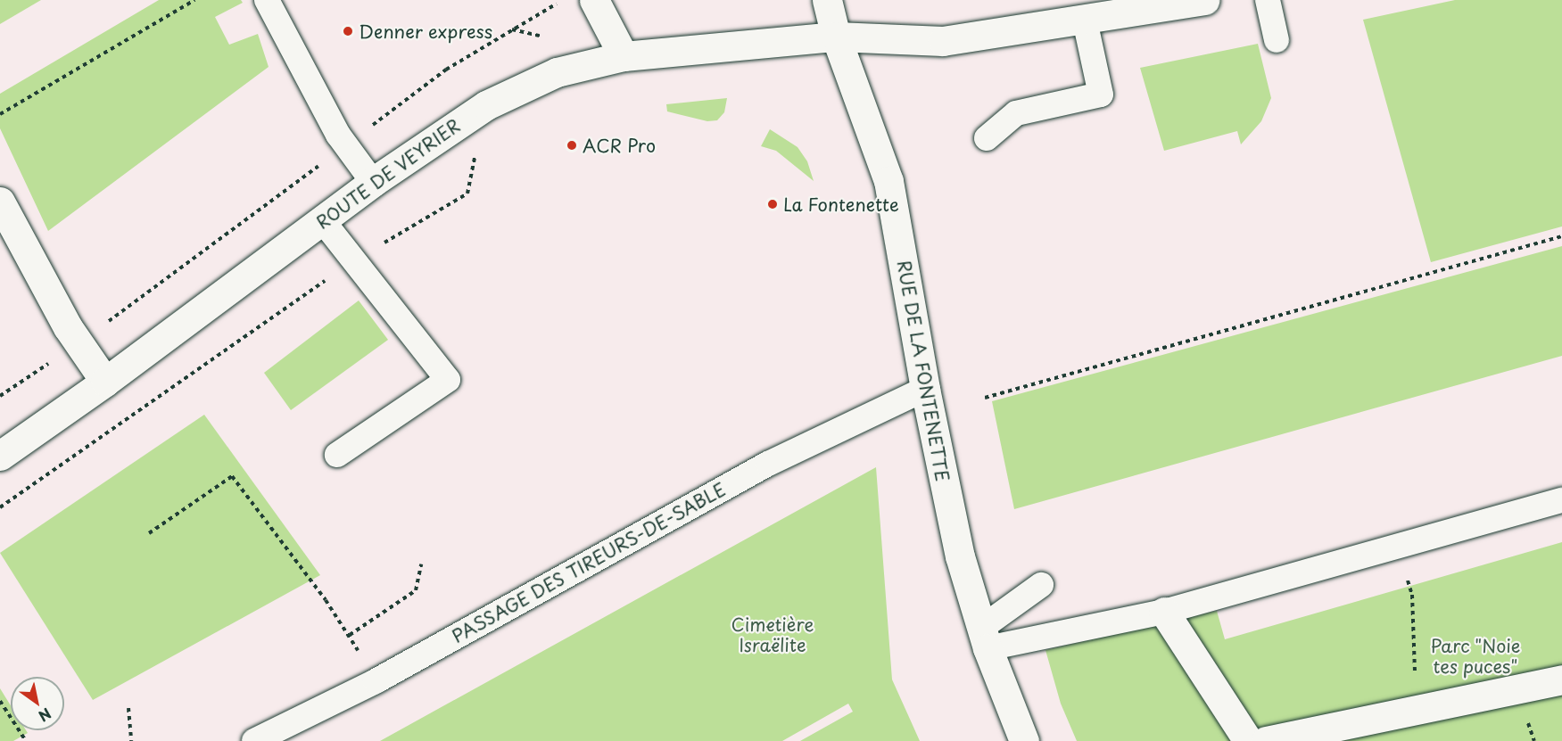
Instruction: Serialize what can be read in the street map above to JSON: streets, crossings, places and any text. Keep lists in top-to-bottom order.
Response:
{
  "streets": {
    "main road": ["ROUTE DE VEYRIER", "RUE DE LA FONTENETTE"],
    "lane": ["PASSAGE DES TIREURS-DE-SABLE"]
  },
  "crossings": [
    ["ROUTE DE VEYRIER", "RUE DE LA FONTENETTE"],
    ["RUE DE LA FONTENETTE", "PASSAGE DES TIREURS-DE-SABLE"]
  ],
  "parks": ["Cimetière Israëlite", "Parc \"Noie tes puces\""],
  "places": ["Denner express", "ACR Pro", "La Fontenette"],
  "north": "bottom right"
}
